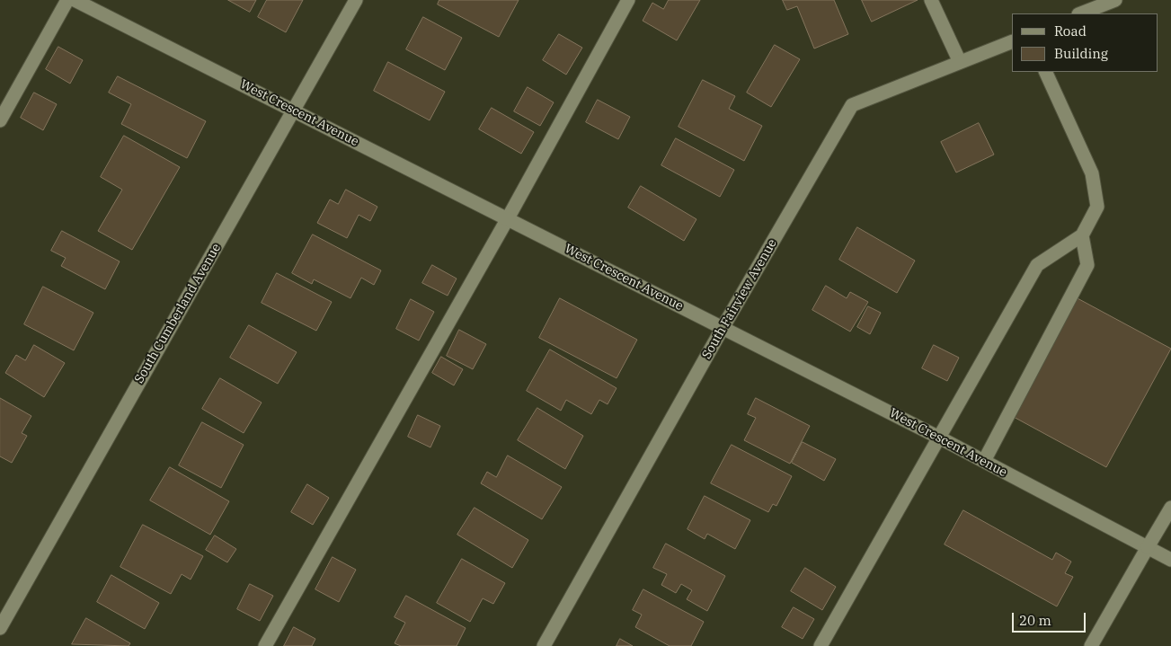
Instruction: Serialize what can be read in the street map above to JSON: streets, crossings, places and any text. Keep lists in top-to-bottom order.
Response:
{
  "streets": {
    "street": ["West Crescent Avenue", "South Fairview Avenue", "South Cumberland Avenue"]
  },
  "crossings": [
    ["West Crescent Avenue", "South Fairview Avenue"],
    ["West Crescent Avenue", "South Cumberland Avenue"]
  ],
  "legend": ["Road", "Building"],
  "scale_bar": "20 m"
}
